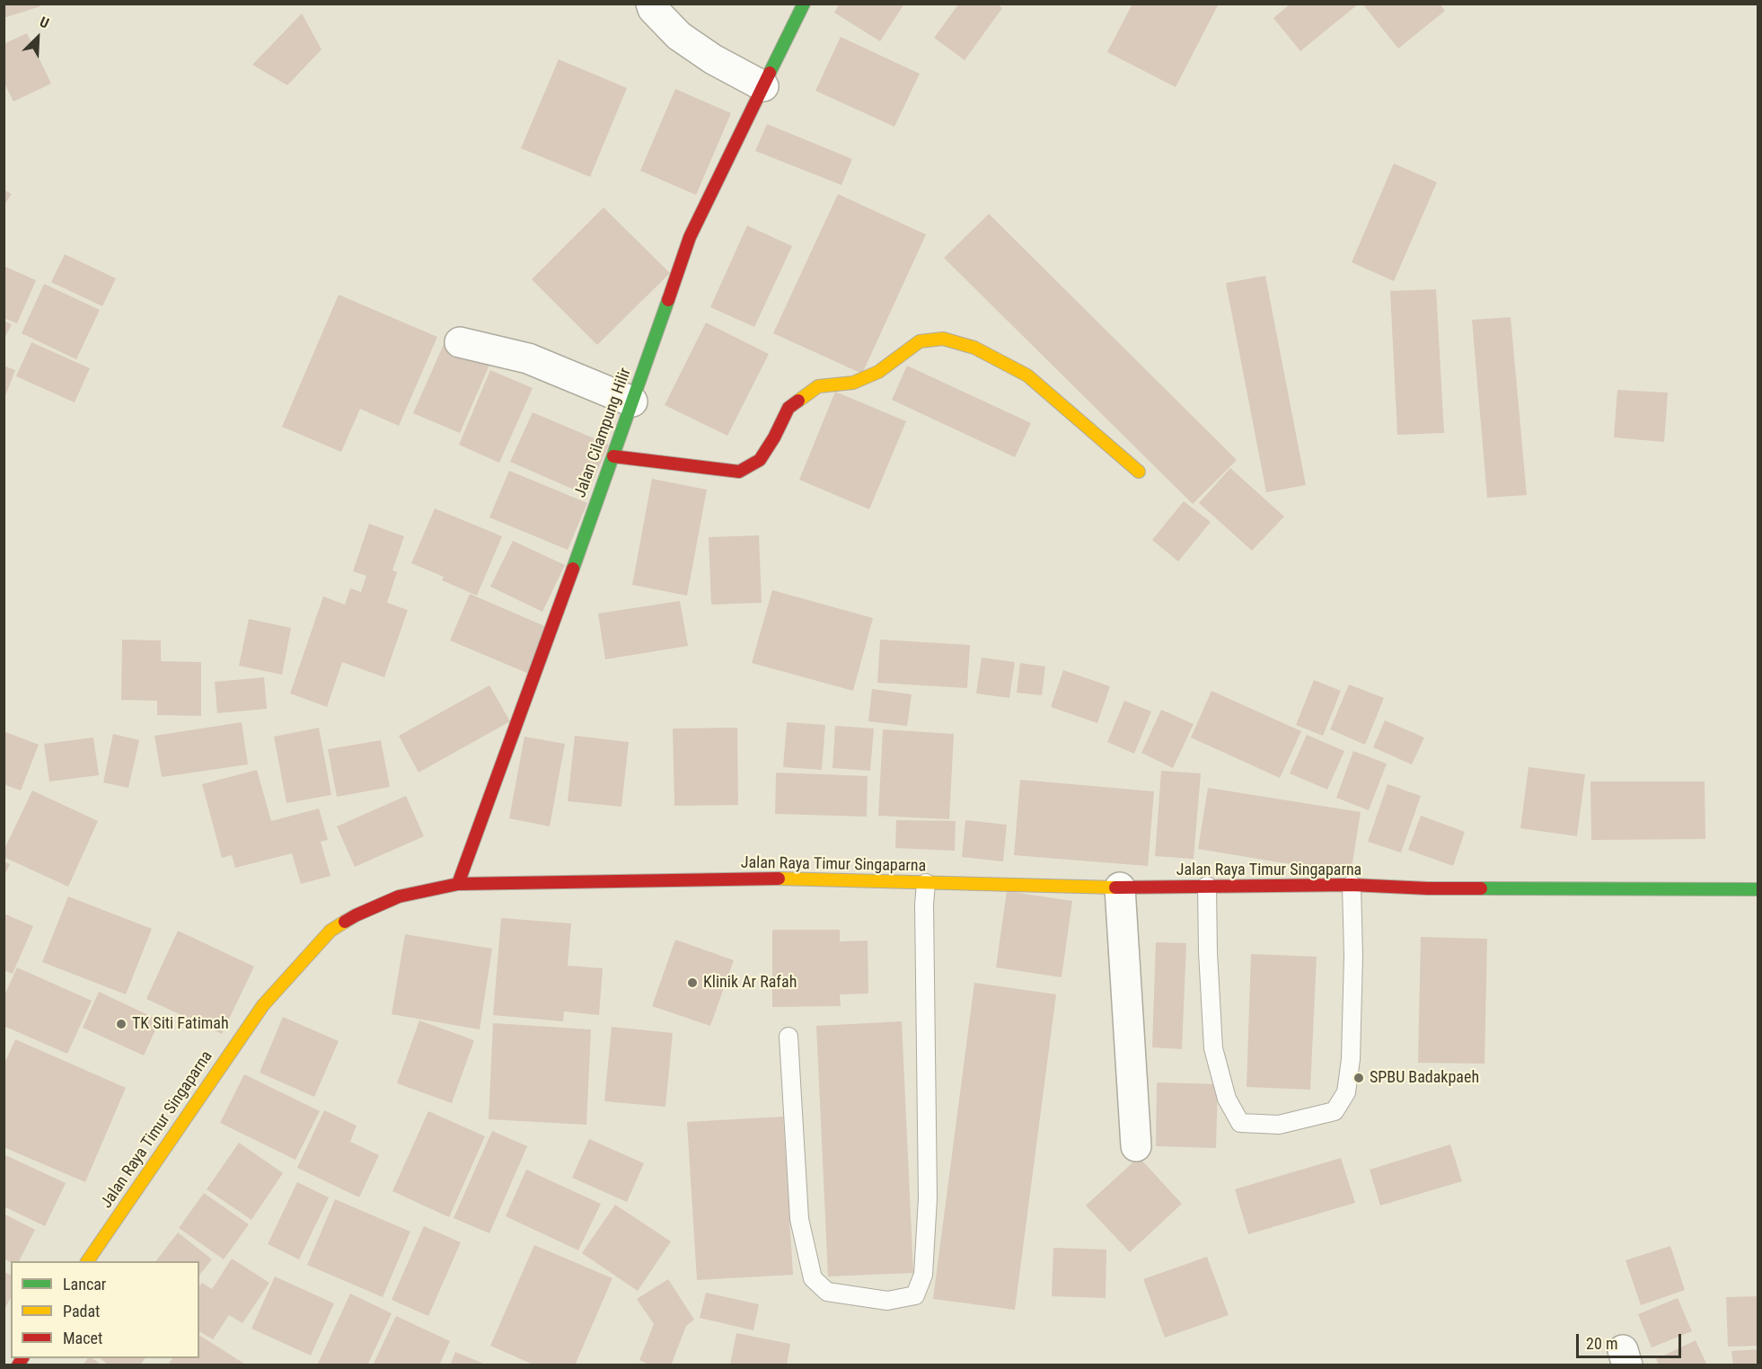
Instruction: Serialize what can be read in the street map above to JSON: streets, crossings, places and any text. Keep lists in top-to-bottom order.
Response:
{
  "streets": {
    "main road": ["Jalan Cilampung Hilir", "Jalan Raya Timur Singaparna"]
  },
  "crossings": [
    ["Jalan Cilampung Hilir", "Jalan Raya Timur Singaparna"]
  ],
  "places": ["Klinik Ar Rafah", "TK Siti Fatimah", "SPBU Badakpaeh"],
  "legend": ["Lancar", "Padat", "Macet"],
  "scale_bar": "20 m",
  "north": "top right"
}
